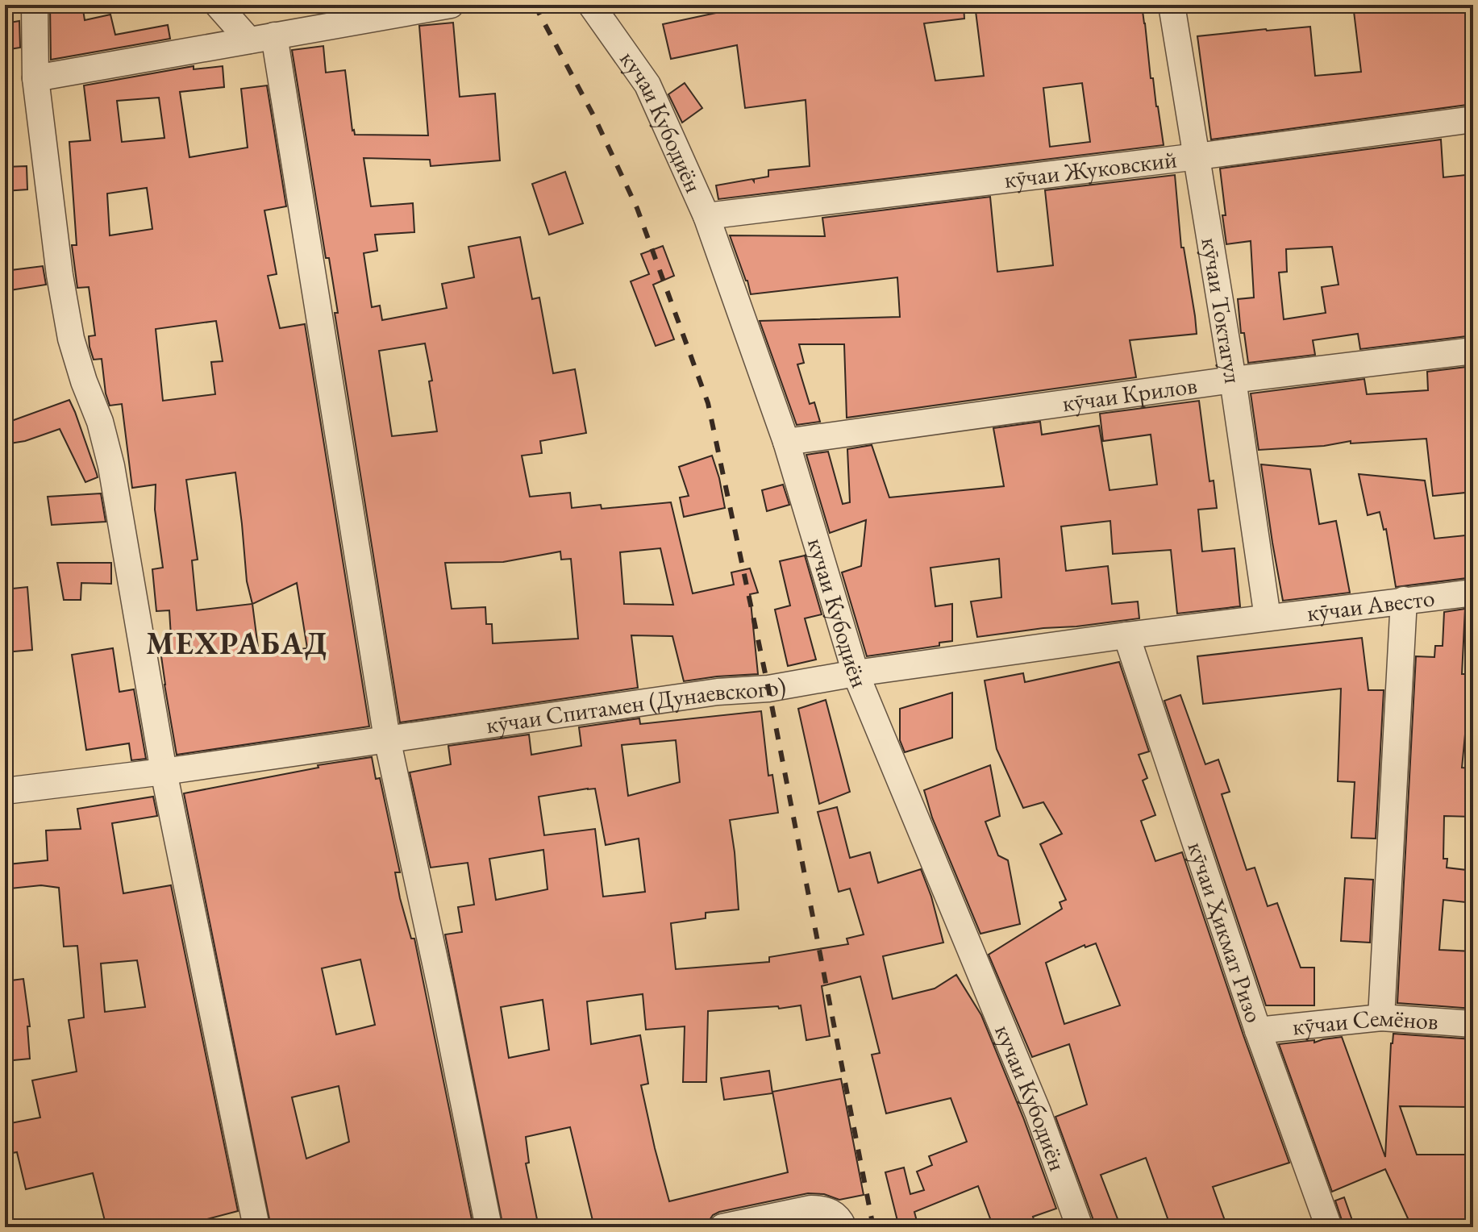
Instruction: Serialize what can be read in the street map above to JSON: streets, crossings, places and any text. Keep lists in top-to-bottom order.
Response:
{
  "streets": {
    "street": [
      "кучаи Кубодиён",
      "кӯчаи Жуковский",
      "кӯчаи Токтагул",
      "кӯчаи Крилов",
      "кӯчаи Авесто",
      "кӯчаи Спитамен (Дунаевского)",
      "кӯчаи Ҳикмат Ризо",
      "кӯчаи Семёнов"
    ]
  },
  "crossings": [
    ["кучаи Кубодиён", "кӯчаи Жуковский"],
    ["кучаи Кубодиён", "кӯчаи Крилов"],
    ["кучаи Кубодиён", "кӯчаи Спитамен (Дунаевского)"],
    ["кӯчаи Жуковский", "кӯчаи Токтагул"],
    ["кӯчаи Токтагул", "кӯчаи Крилов"],
    ["кӯчаи Токтагул", "кӯчаи Авесто"],
    ["кӯчаи Токтагул", "кӯчаи Спитамен (Дунаевского)"],
    ["кӯчаи Авесто", "кӯчаи Спитамен (Дунаевского)"],
    ["кӯчаи Спитамен (Дунаевского)", "кӯчаи Ҳикмат Ризо"],
    ["кӯчаи Ҳикмат Ризо", "кӯчаи Семёнов"]
  ],
  "districts": ["МЕХРАБАД"]
}
